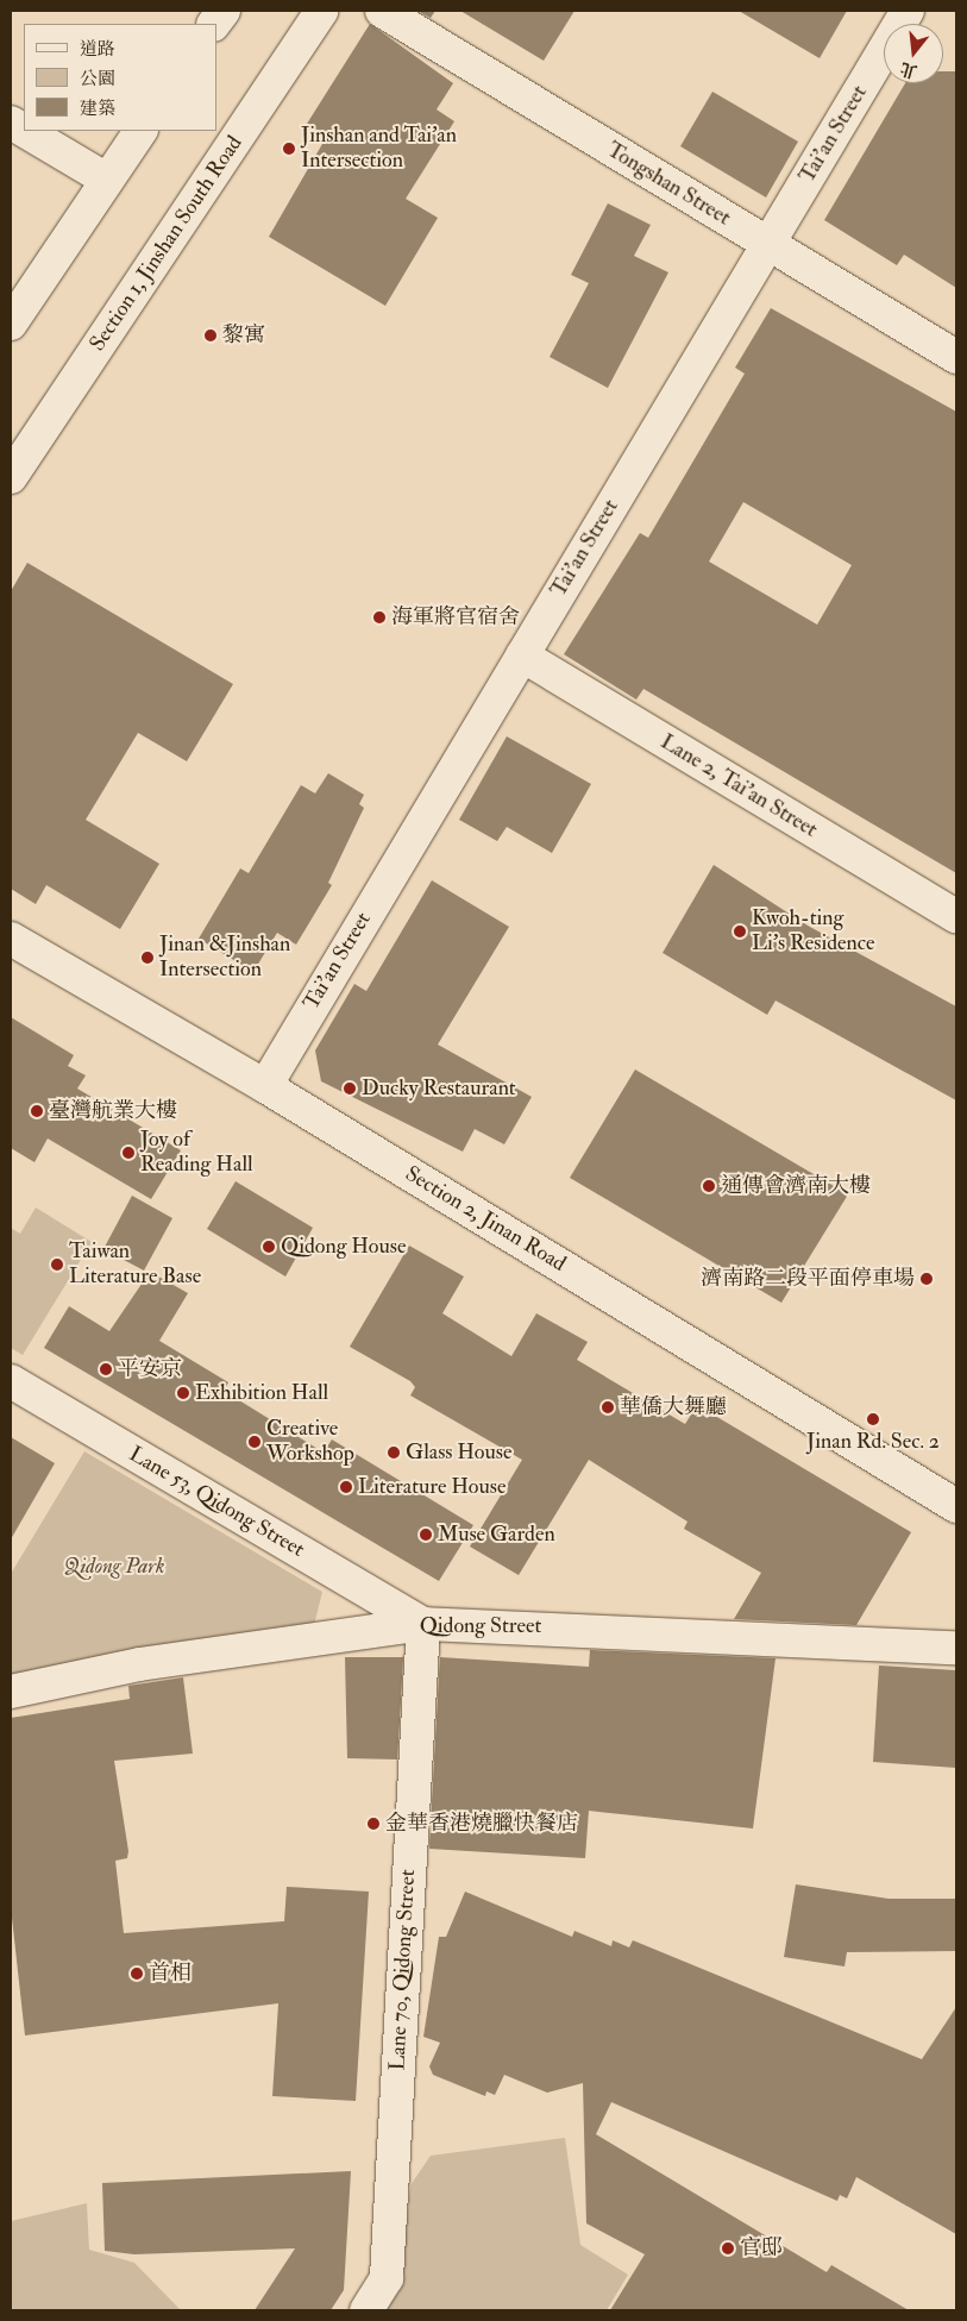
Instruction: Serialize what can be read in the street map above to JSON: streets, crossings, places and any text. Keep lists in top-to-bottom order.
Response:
{
  "streets": {
    "street": [
      "Tai’an Street",
      "Tongshan Street",
      "Section 1, Jinshan South Road",
      "Lane 2, Tai’an Street",
      "Section 2, Jinan Road",
      "Lane 53, Qidong Street",
      "Qidong Street",
      "Lane 70, Qidong Street"
    ]
  },
  "crossings": [
    ["Tai’an Street", "Tongshan Street"],
    ["Tai’an Street", "Lane 2, Tai’an Street"],
    ["Tai’an Street", "Section 2, Jinan Road"],
    ["Lane 53, Qidong Street", "Qidong Street"],
    ["Lane 53, Qidong Street", "Lane 70, Qidong Street"],
    ["Qidong Street", "Lane 70, Qidong Street"]
  ],
  "parks": ["Qidong Park"],
  "places": [
    "Jinshan and Tai’an Intersection",
    "黎寓",
    "海軍將官宿舍",
    "Kwoh-ting Li's Residence",
    "Jinan &Jinshan Intersection",
    "Ducky Restaurant",
    "臺灣航業大樓",
    "Joy of Reading Hall",
    "通傳會濟南大樓",
    "Qidong House",
    "Taiwan Literature Base",
    "濟南路二段平面停車場",
    "平安京",
    "Exhibition Hall",
    "華僑大舞廳",
    "Jinan Rd. Sec. 2",
    "Creative Workshop",
    "Glass House",
    "Literature House",
    "Muse Garden",
    "金華香港燒臘快餐店",
    "首相",
    "官邸"
  ],
  "legend": ["道路", "公園", "建築"],
  "north": "bottom"
}
